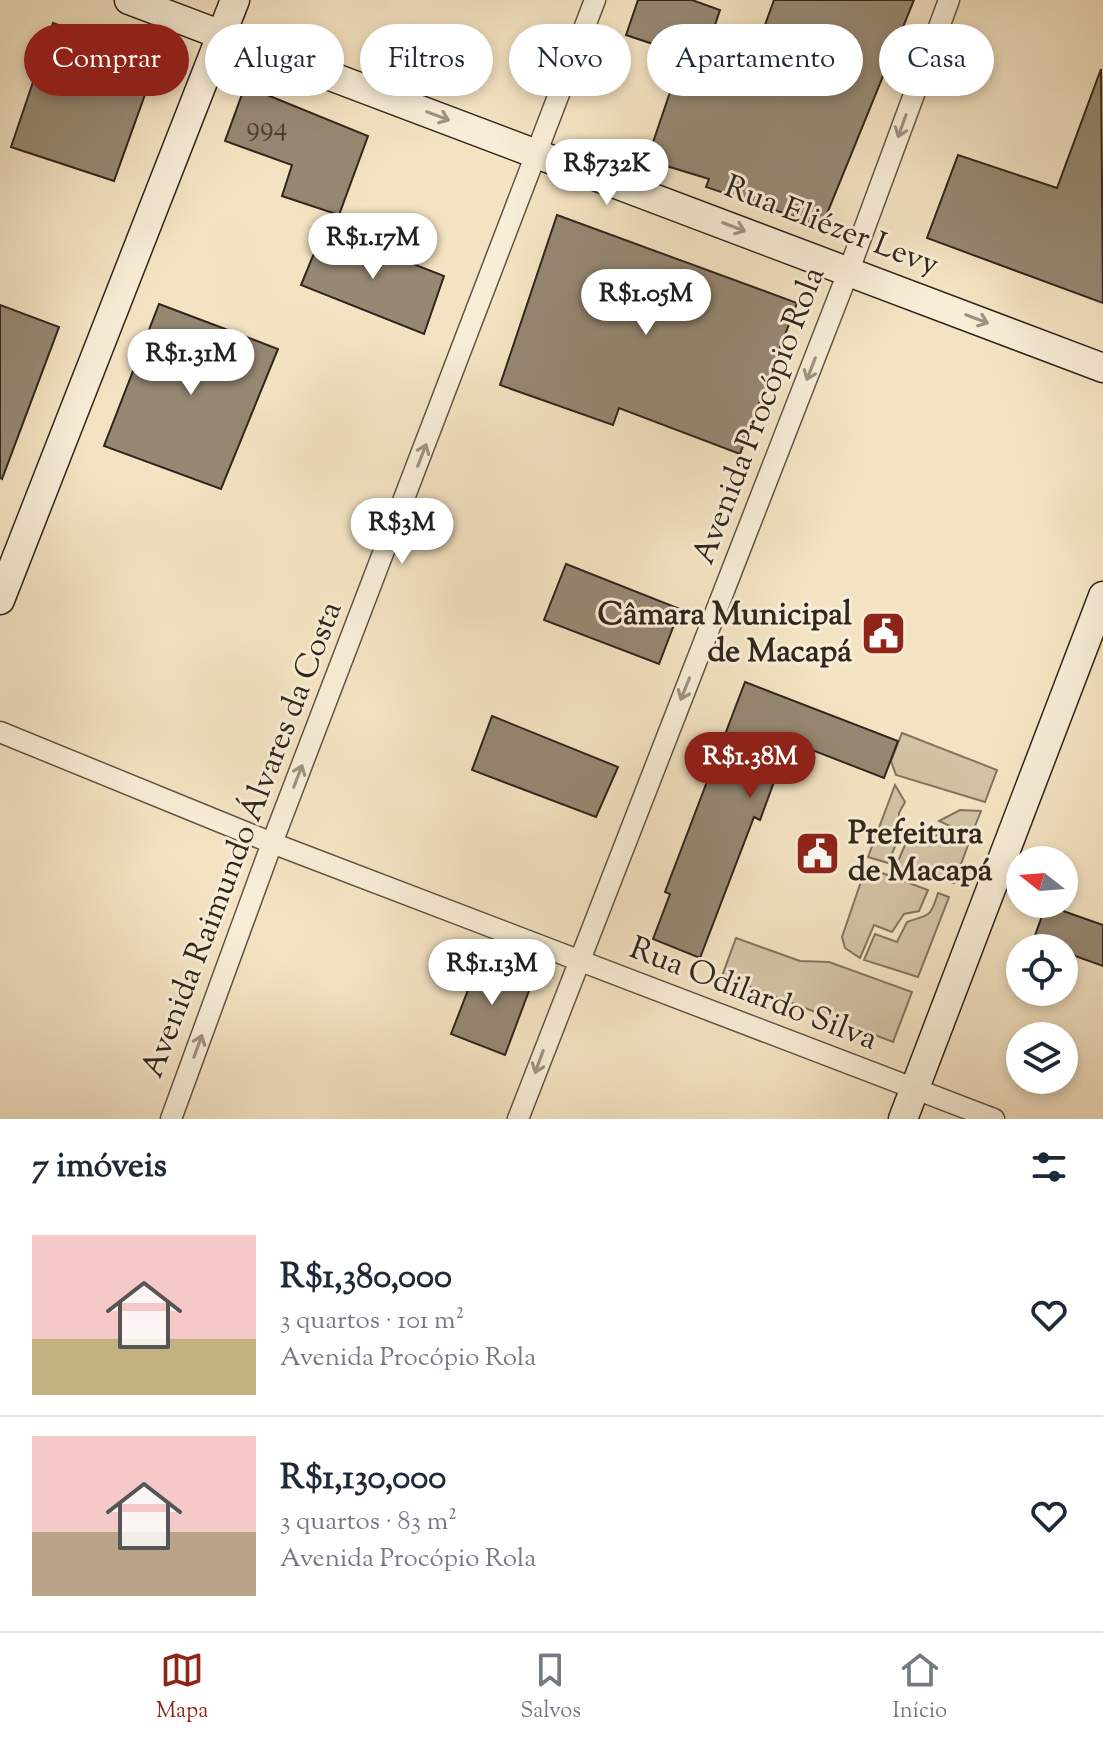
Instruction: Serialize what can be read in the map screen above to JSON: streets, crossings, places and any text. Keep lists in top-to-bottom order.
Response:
{
  "streets": {
    "main road": ["Rua Eliézer Levy"],
    "street": ["Avenida Procópio Rola", "Avenida Raimundo Álvares da Costa", "Rua Odilardo Silva"]
  },
  "crossings": [
    ["Rua Eliézer Levy", "Avenida Procópio Rola"],
    ["Rua Eliézer Levy", "Avenida Raimundo Álvares da Costa"],
    ["Avenida Procópio Rola", "Rua Odilardo Silva"],
    ["Avenida Raimundo Álvares da Costa", "Rua Odilardo Silva"]
  ],
  "one_way": ["Rua Eliézer Levy", "Avenida Procópio Rola", "Avenida Raimundo Álvares da Costa"],
  "places": {
    "public building": ["Câmara Municipal de Macapá", "Prefeitura de Macapá"]
  },
  "house_numbers": ["994"],
  "north": "left",
  "page": {
    "chip": [
      "Comprar",
      "Alugar",
      "Filtros",
      "Novo",
      "Apartamento",
      "Casa"
    ],
    "price": [
      "R$732K",
      "R$1.17M",
      "R$1.05M",
      "R$1.31M",
      "R$3M",
      "R$1.38M",
      "R$1.13M"
    ],
    "heading": "7 imóveis",
    "list": [
      {
        "name": "R$1,380,000",
        "note": "3 quartos · 101 m² · Avenida Procópio Rola"
      },
      {
        "name": "R$1,130,000",
        "note": "3 quartos · 83 m² · Avenida Procópio Rola"
      }
    ],
    "tabs": ["Mapa", "Salvos", "Início"]
  }
}
